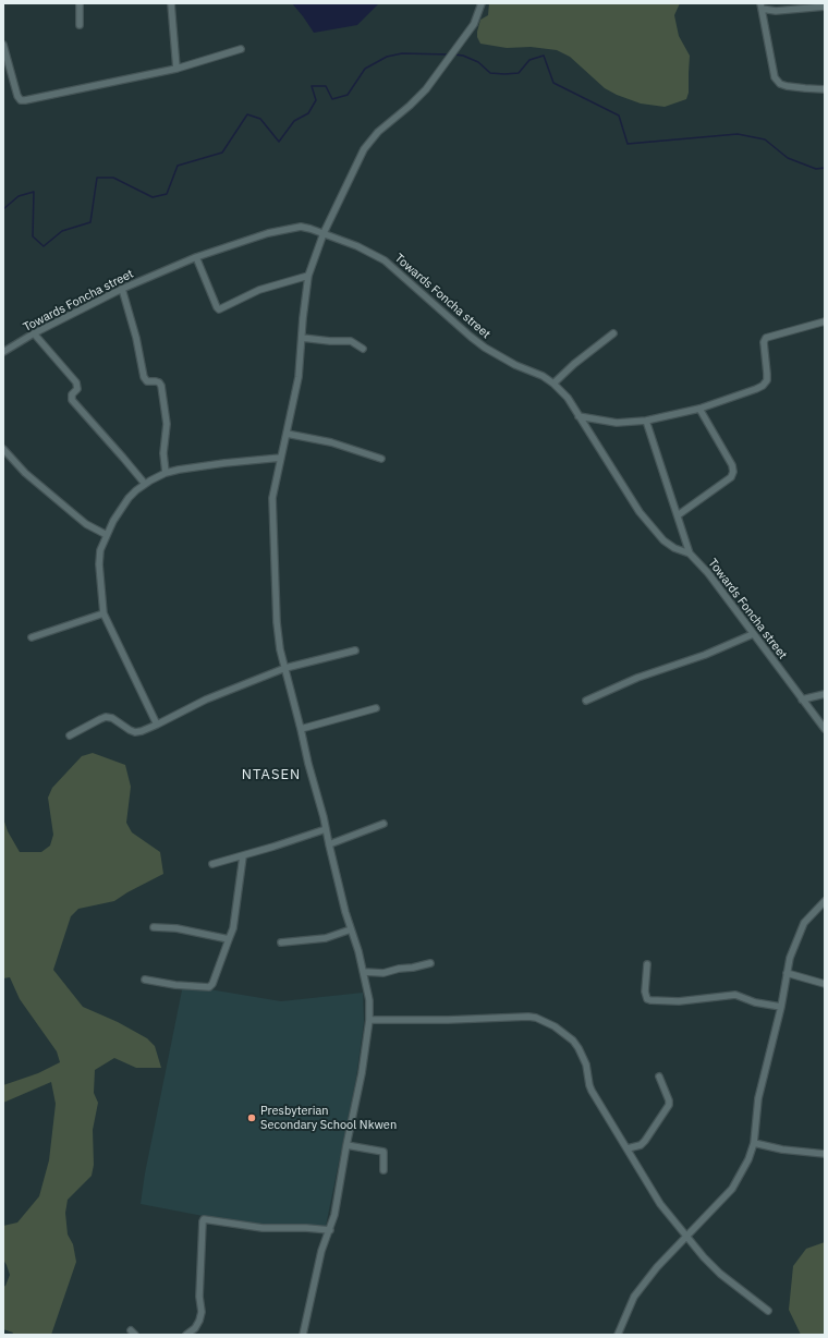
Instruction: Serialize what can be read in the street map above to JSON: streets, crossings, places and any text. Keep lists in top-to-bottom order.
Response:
{
  "streets": {
    "street": ["Towards Foncha street"]
  },
  "districts": ["NTASEN"],
  "places": ["Presbyterian Secondary School Nkwen"]
}
